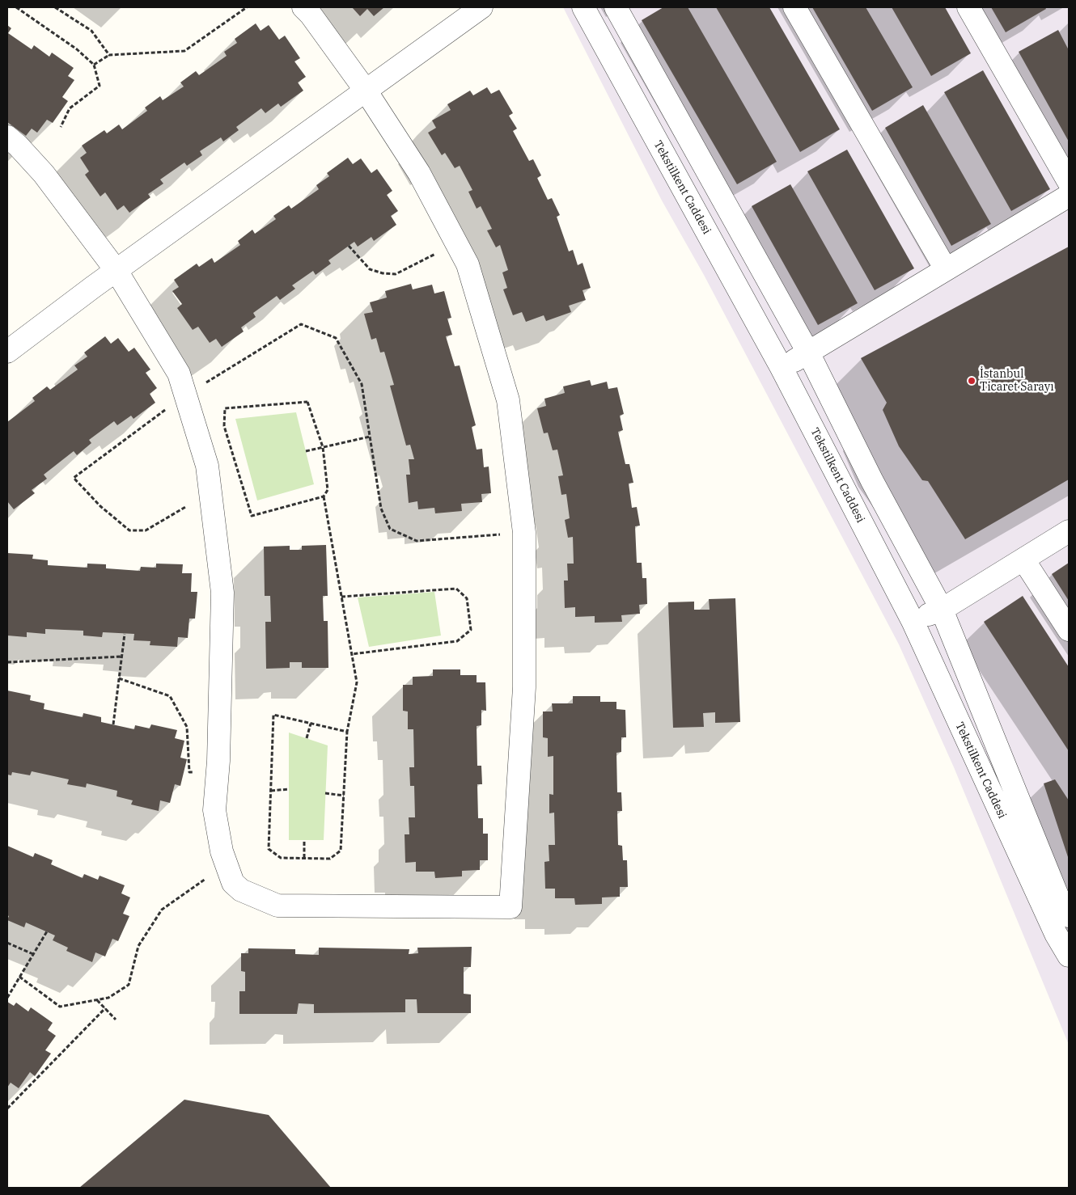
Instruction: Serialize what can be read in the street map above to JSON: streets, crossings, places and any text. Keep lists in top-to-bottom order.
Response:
{
  "streets": {
    "street": ["Tekstilkent Caddesi"]
  },
  "places": ["İstanbul Ticaret Sarayı"]
}
